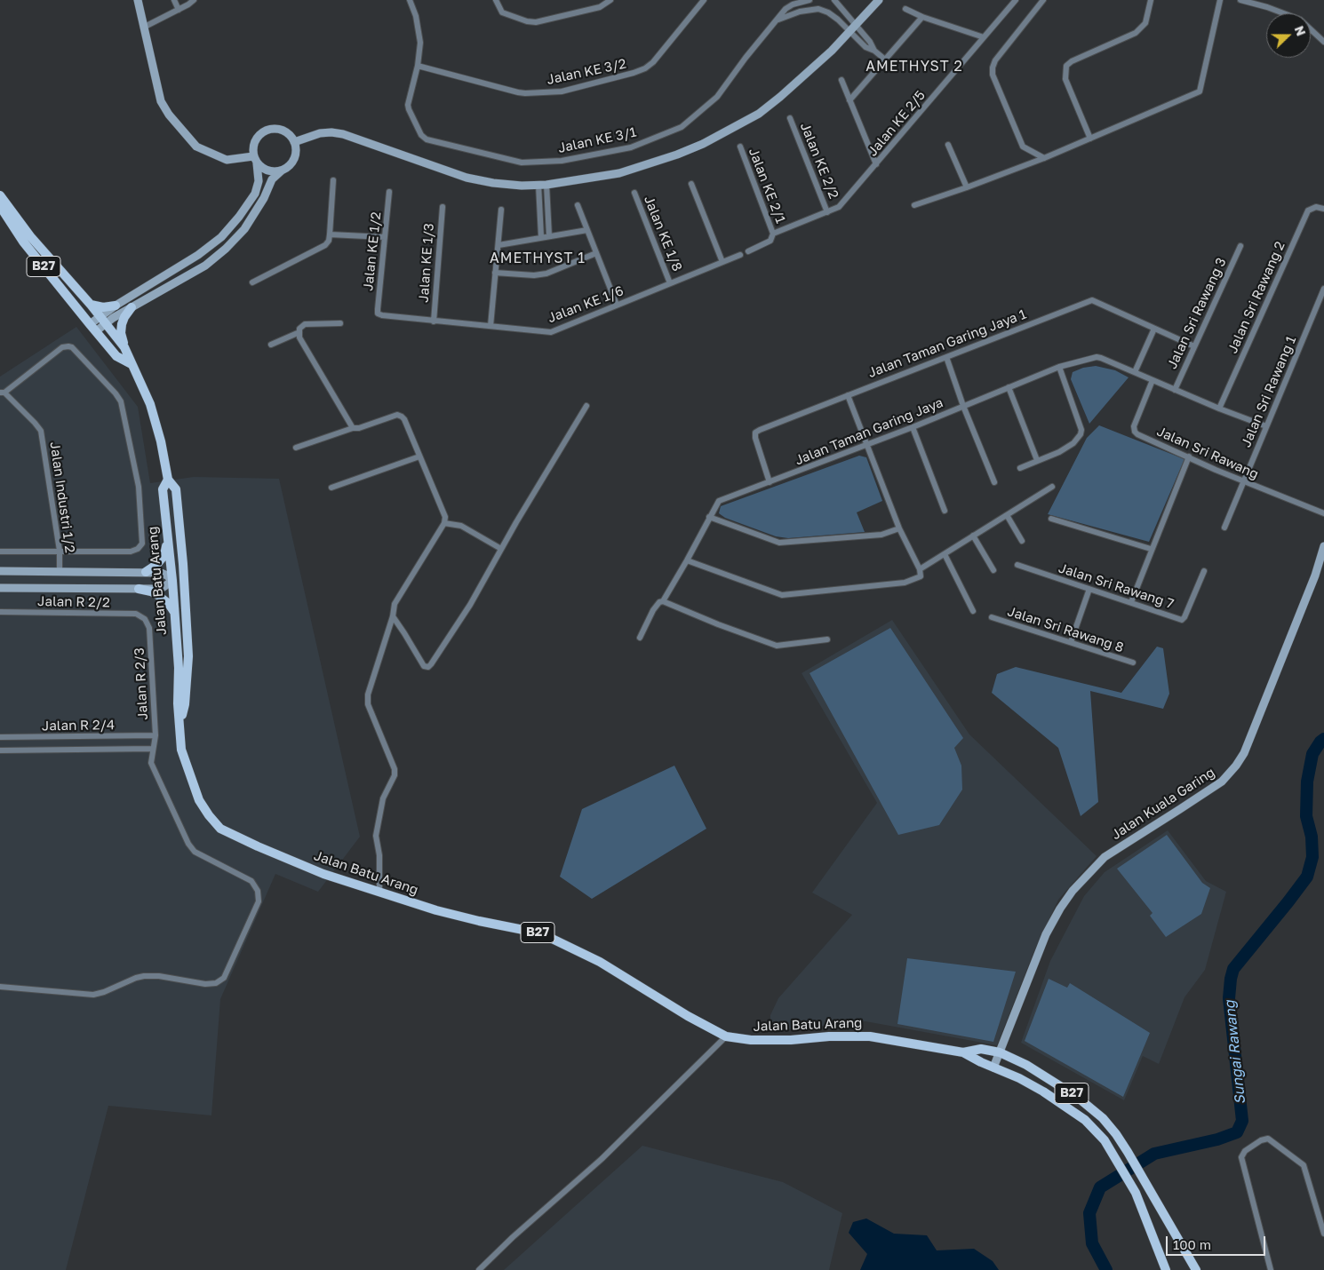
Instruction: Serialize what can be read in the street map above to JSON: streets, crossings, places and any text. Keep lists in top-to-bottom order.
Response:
{
  "streets": {
    "main road": ["B27", "Jalan Batu Arang"],
    "street": [
      "Jalan KE 3/2",
      "Jalan KE 2/5",
      "Jalan KE 3/1",
      "Jalan KE 2/2",
      "Jalan KE 2/1",
      "Jalan KE 1/8",
      "Jalan KE 1/2",
      "Jalan KE 1/3",
      "Jalan Sri Rawang 2",
      "Jalan KE 1/6",
      "Jalan Sri Rawang 3",
      "Jalan Taman Garing Jaya 1",
      "Jalan Sri Rawang 1",
      "Jalan Taman Garing Jaya",
      "Jalan Sri Rawang",
      "Jalan Industri 1/2",
      "Jalan Sri Rawang 7",
      "Jalan R 2/2",
      "Jalan Sri Rawang 8",
      "Jalan R 2/3",
      "Jalan R 2/4",
      "Jalan Kuala Garing"
    ]
  },
  "crossings": [
    ["Jalan KE 3/2", "Jalan KE 3/1"],
    ["Jalan KE 2/5", "Jalan KE 2/2"],
    ["Jalan KE 2/5", "Jalan KE 2/1"],
    ["Jalan KE 1/8", "Jalan KE 1/6"],
    ["Jalan KE 1/2", "Jalan KE 1/6"],
    ["Jalan KE 1/3", "Jalan KE 1/6"],
    ["B27", "Jalan Batu Arang"],
    ["Jalan Sri Rawang 2", "Jalan Taman Garing Jaya"],
    ["Jalan Sri Rawang 3", "Jalan Taman Garing Jaya 1"],
    ["Jalan Sri Rawang 3", "Jalan Taman Garing Jaya"],
    ["Jalan Taman Garing Jaya 1", "Jalan Taman Garing Jaya"],
    ["Jalan Sri Rawang 1", "Jalan Taman Garing Jaya"],
    ["Jalan Sri Rawang 1", "Jalan Sri Rawang"],
    ["Jalan Taman Garing Jaya", "Jalan Sri Rawang"],
    ["Jalan Batu Arang", "Jalan Kuala Garing"],
    ["Jalan R 2/2", "Jalan R 2/3"],
    ["Jalan R 2/3", "Jalan R 2/4"]
  ],
  "districts": ["AMETHYST 2", "AMETHYST 1"],
  "water": ["Sungai Rawang"],
  "scale_bar": "100 m",
  "north": "right"
}
